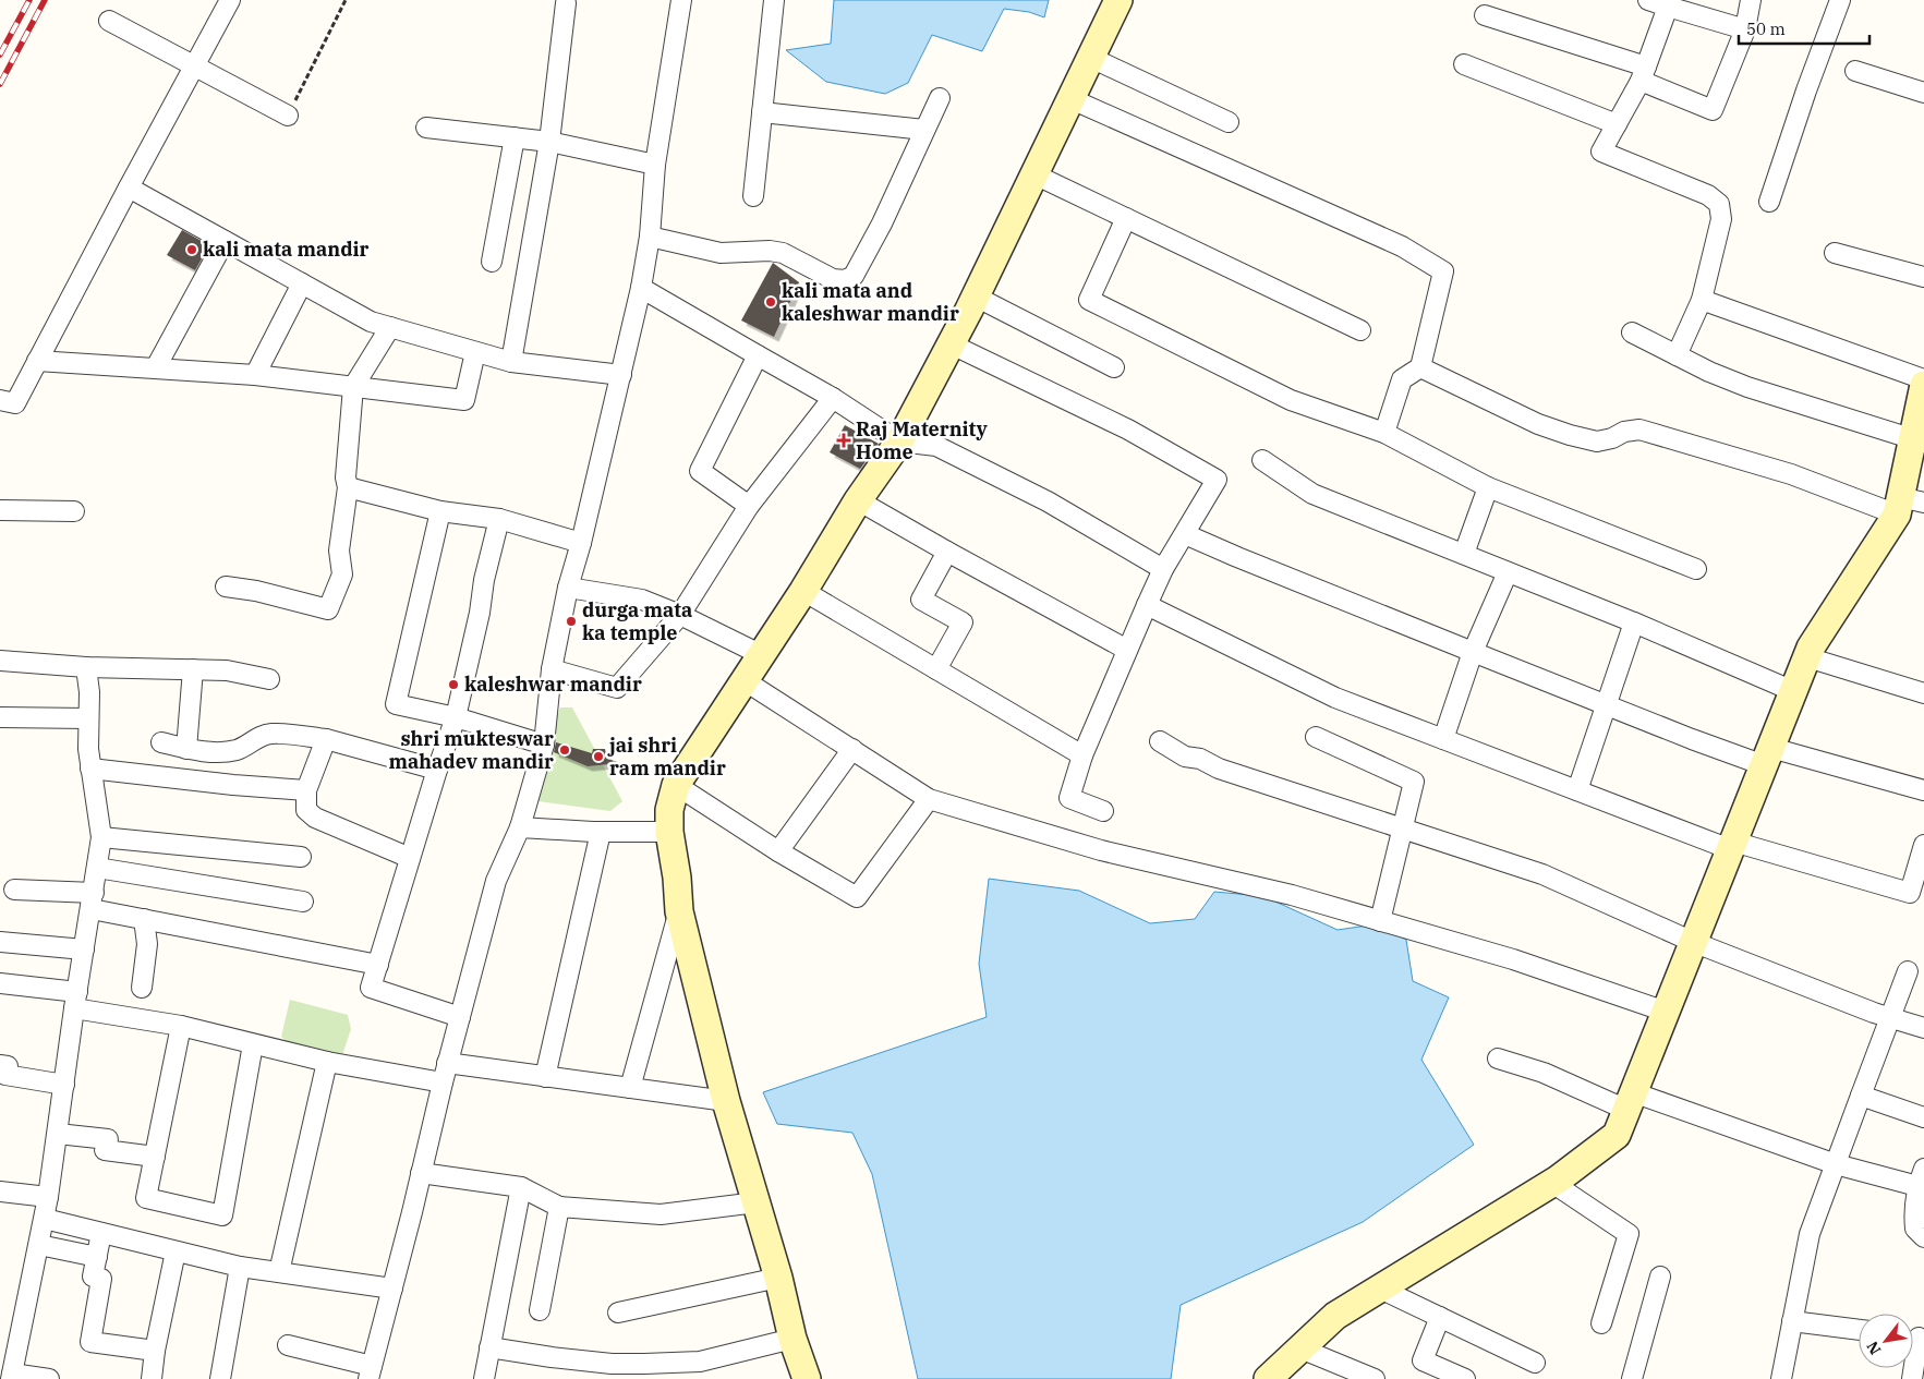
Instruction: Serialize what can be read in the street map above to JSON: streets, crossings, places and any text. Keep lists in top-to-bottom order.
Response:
{
  "places": {
    "other": [
      "kali mata mandir",
      "kali mata and kaleshwar mandir",
      "durga mata ka temple",
      "kaleshwar mandir",
      "shri mukteswar mahadev mandir",
      "jai shri ram mandir"
    ],
    "health": ["Raj Maternity Home"]
  },
  "scale_bar": "50 m",
  "north": "bottom left"
}
